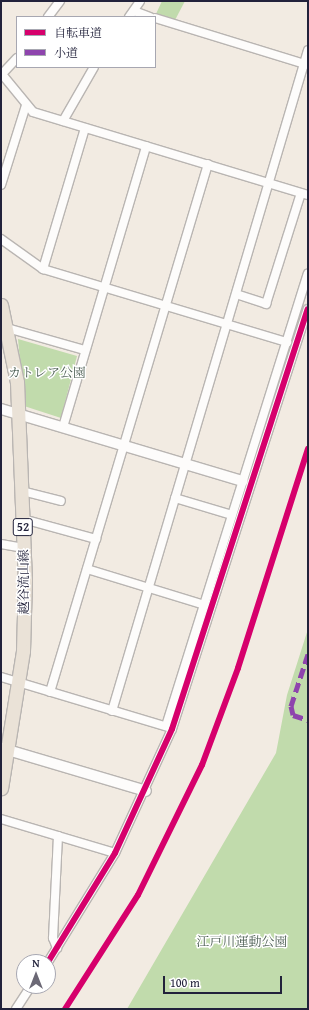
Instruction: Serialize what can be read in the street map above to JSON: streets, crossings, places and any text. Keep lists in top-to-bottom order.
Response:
{
  "streets": {
    "main road": ["52", "越谷流山線"]
  },
  "parks": ["カトレア公園", "江戸川運動公園"],
  "legend": ["自転車道", "小道"],
  "scale_bar": "100 m",
  "north": "top"
}
